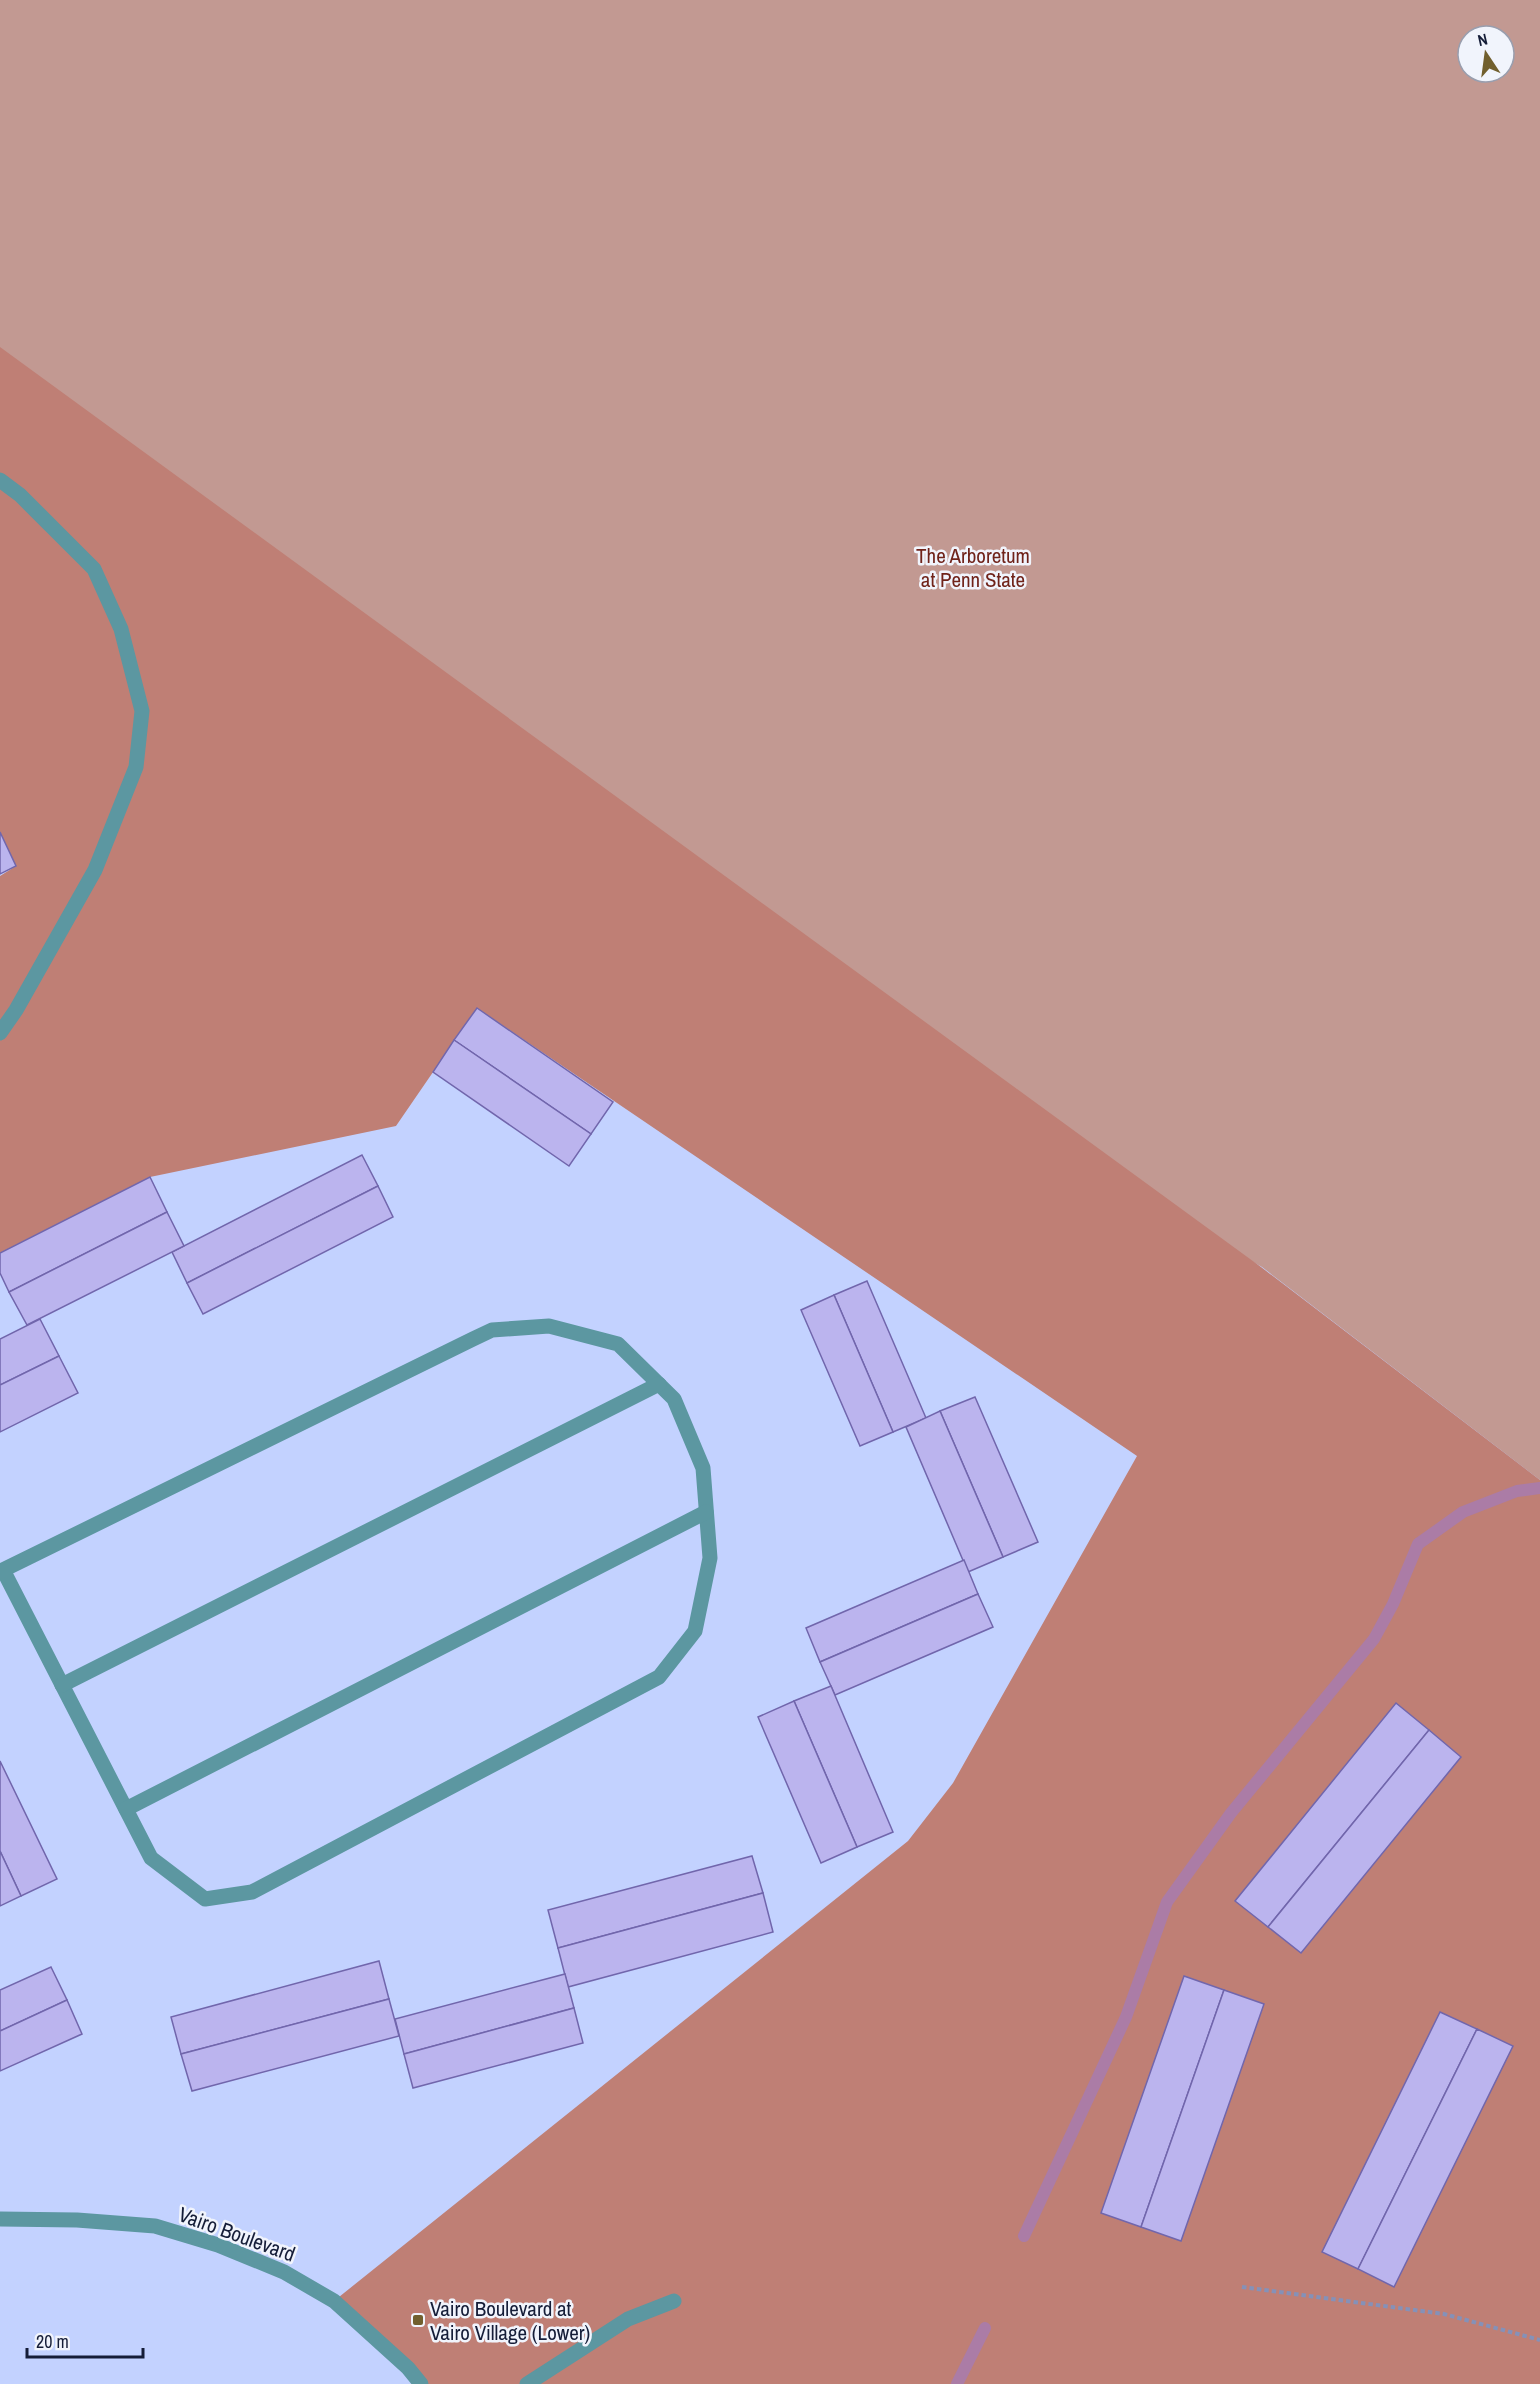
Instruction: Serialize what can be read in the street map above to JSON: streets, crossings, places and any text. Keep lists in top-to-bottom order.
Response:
{
  "streets": {
    "street": ["Vairo Boulevard"]
  },
  "parks": ["The Arboretum at Penn State"],
  "places": {
    "transit": ["Vairo Boulevard at Vairo Village (Lower)"]
  },
  "scale_bar": "20 m",
  "north": "top"
}
